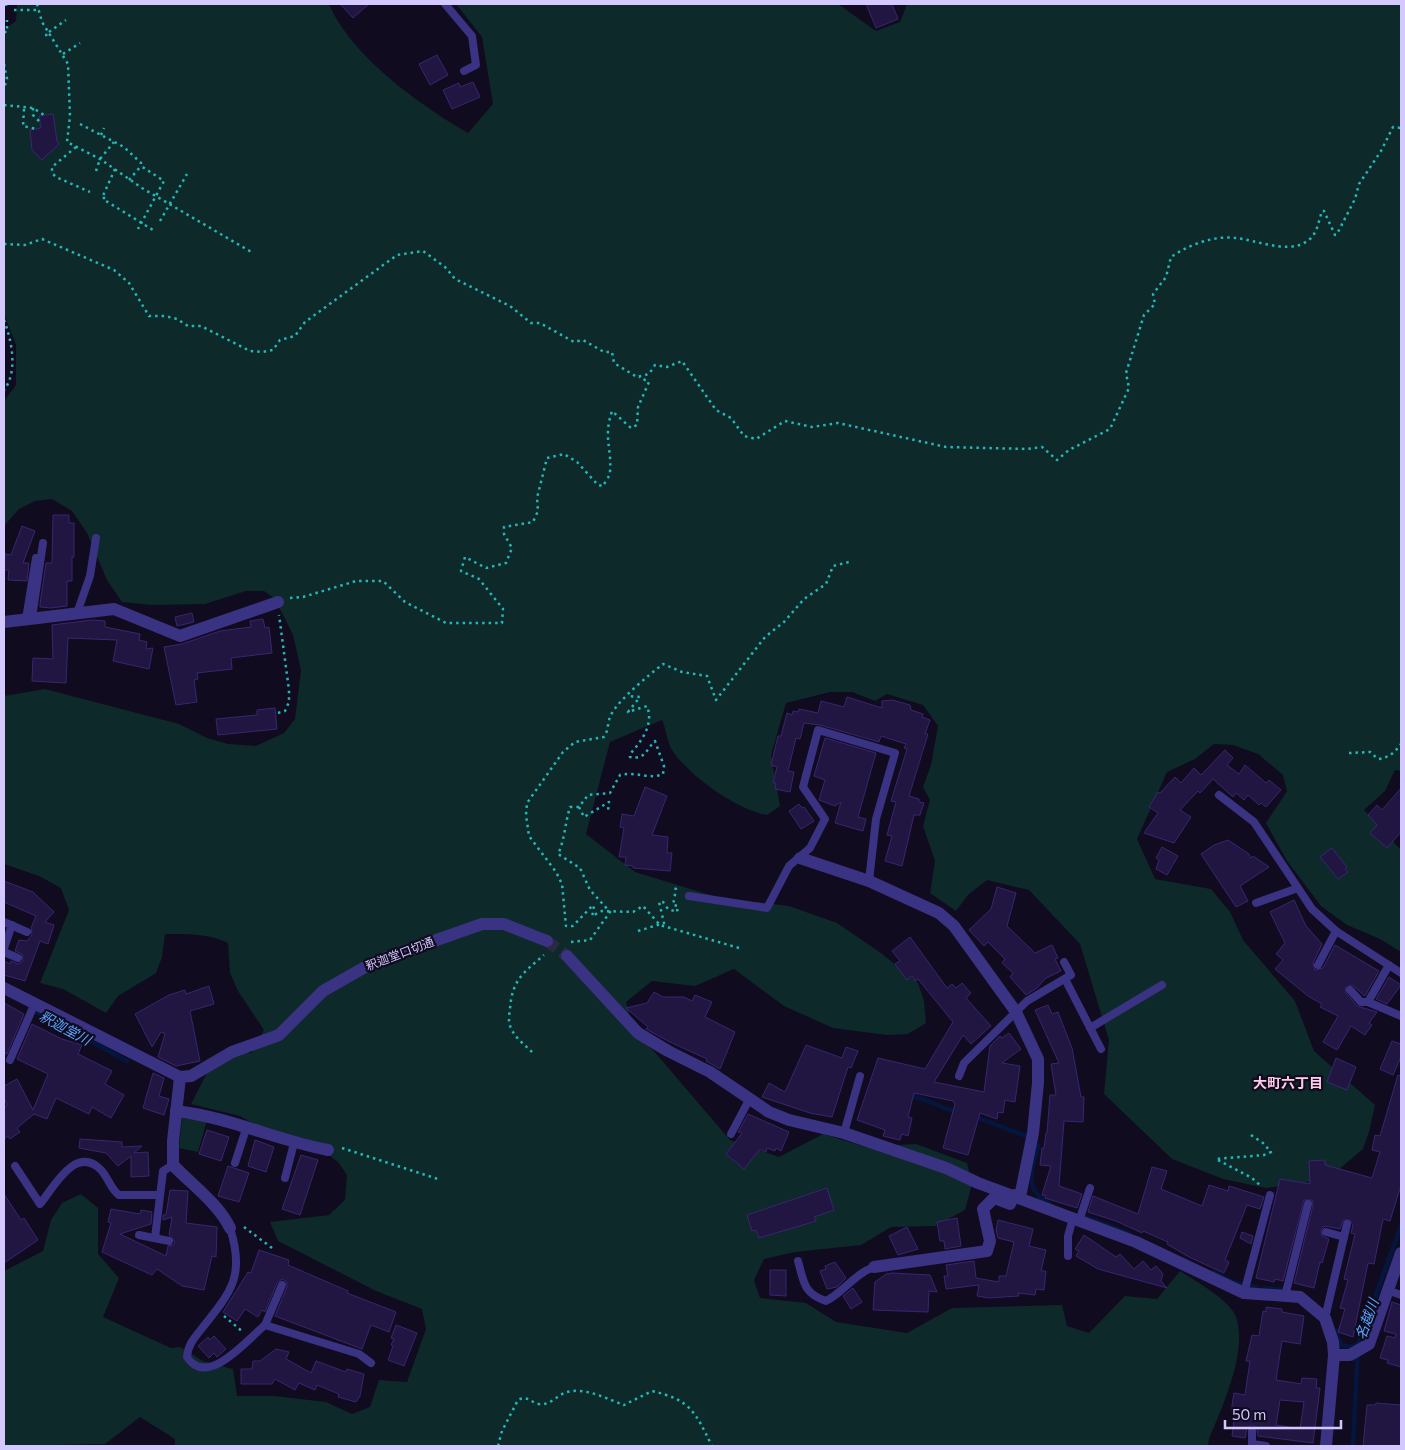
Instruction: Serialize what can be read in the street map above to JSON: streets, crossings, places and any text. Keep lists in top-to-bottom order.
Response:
{
  "streets": {
    "street": ["釈迦堂口切通"]
  },
  "districts": ["大町六丁目"],
  "water": ["釈迦堂川", "名越川"],
  "scale_bar": "50 m"
}
